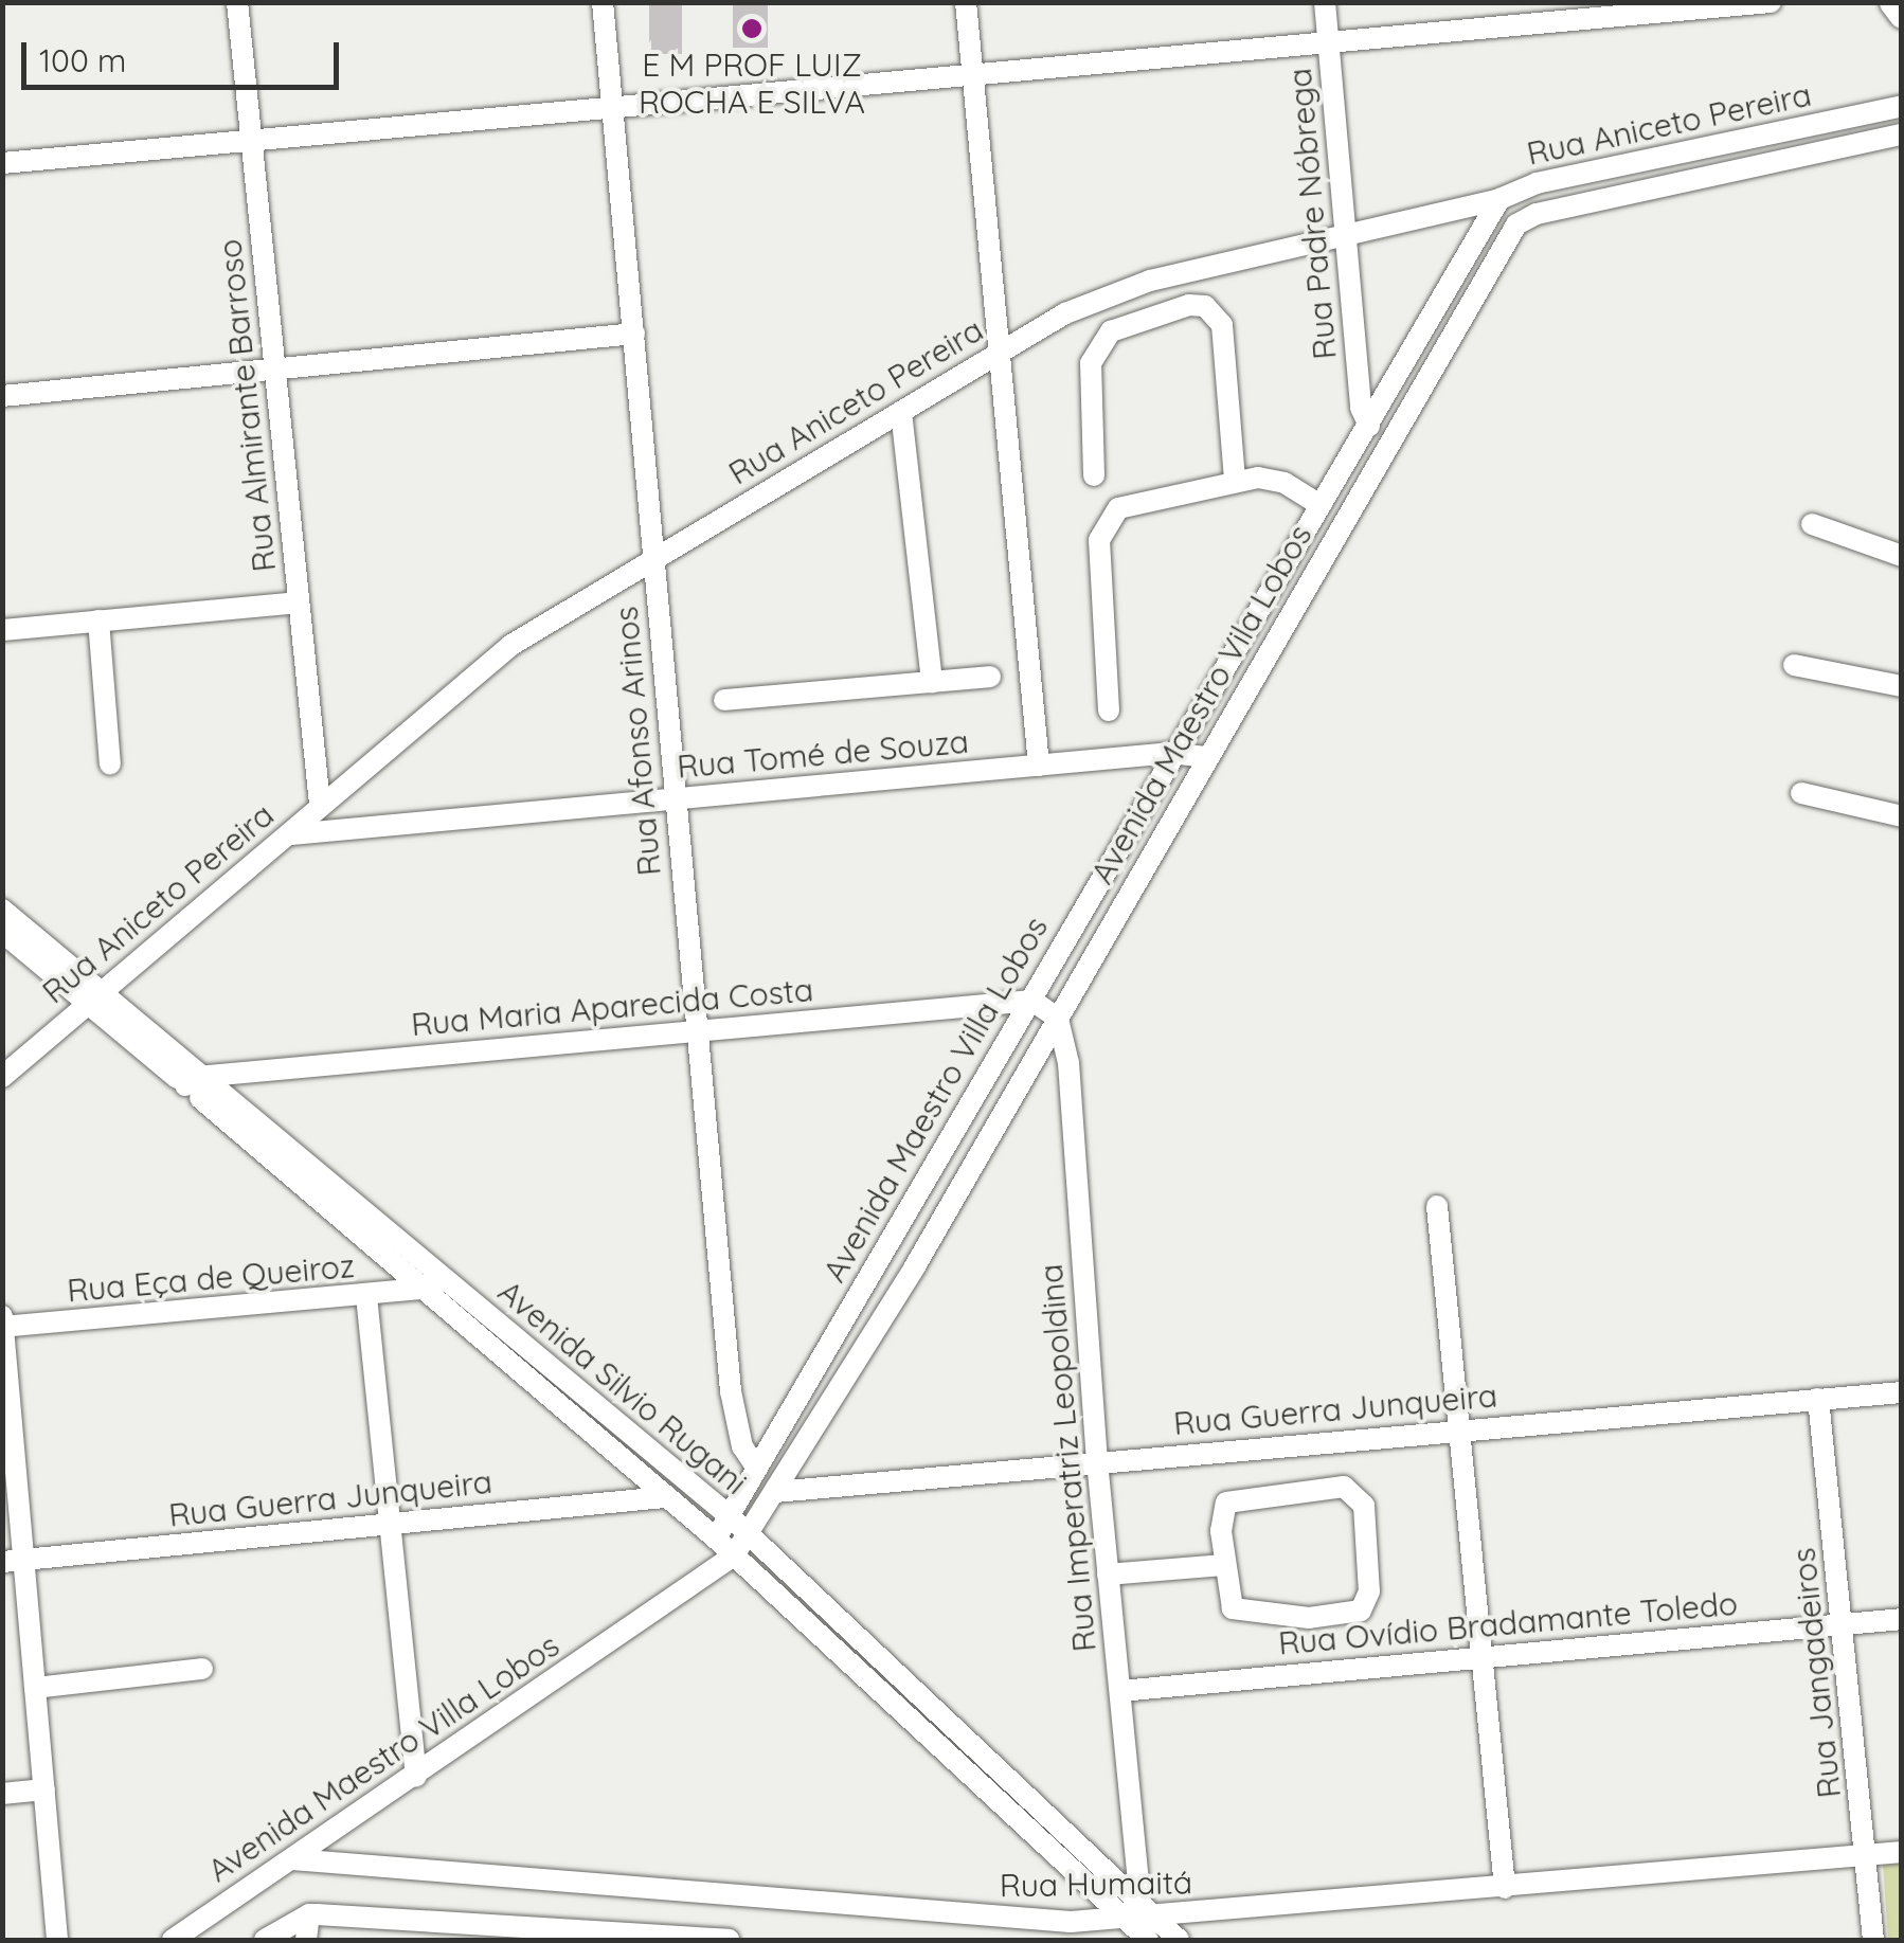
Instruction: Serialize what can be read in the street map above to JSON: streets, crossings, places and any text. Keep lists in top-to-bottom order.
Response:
{
  "streets": {
    "street": [
      "Rua Aniceto Pereira",
      "Rua Padre Nóbrega",
      "Rua Almirante Barroso",
      "Avenida Maestro Vila Lobos",
      "Rua Afonso Arinos",
      "Rua Tomé de Souza",
      "Rua Maria Aparecida Costa",
      "Avenida Maestro Villa Lobos",
      "Rua Eça de Queiroz",
      "Avenida Silvio Rugani",
      "Rua Guerra Junqueira",
      "Rua Imperatriz Leopoldina",
      "Rua Ovídio Bradamante Toledo",
      "Rua Jangadeiros",
      "Rua Humaitá"
    ]
  },
  "crossings": [
    ["Rua Aniceto Pereira", "Rua Padre Nóbrega"],
    ["Rua Aniceto Pereira", "Rua Almirante Barroso"],
    ["Rua Aniceto Pereira", "Rua Afonso Arinos"],
    ["Rua Aniceto Pereira", "Rua Tomé de Souza"],
    ["Rua Aniceto Pereira", "Avenida Maestro Villa Lobos"],
    ["Rua Aniceto Pereira", "Avenida Silvio Rugani"],
    ["Rua Padre Nóbrega", "Avenida Maestro Villa Lobos"],
    ["Avenida Maestro Vila Lobos", "Rua Tomé de Souza"],
    ["Avenida Maestro Vila Lobos", "Avenida Maestro Villa Lobos"],
    ["Avenida Maestro Vila Lobos", "Avenida Silvio Rugani"],
    ["Avenida Maestro Vila Lobos", "Rua Guerra Junqueira"],
    ["Avenida Maestro Vila Lobos", "Rua Imperatriz Leopoldina"],
    ["Rua Afonso Arinos", "Rua Tomé de Souza"],
    ["Rua Afonso Arinos", "Rua Maria Aparecida Costa"],
    ["Rua Afonso Arinos", "Avenida Maestro Villa Lobos"],
    ["Rua Tomé de Souza", "Avenida Maestro Villa Lobos"],
    ["Rua Maria Aparecida Costa", "Avenida Maestro Villa Lobos"],
    ["Rua Maria Aparecida Costa", "Avenida Silvio Rugani"],
    ["Avenida Maestro Villa Lobos", "Avenida Silvio Rugani"],
    ["Avenida Maestro Villa Lobos", "Rua Humaitá"],
    ["Rua Eça de Queiroz", "Avenida Silvio Rugani"],
    ["Avenida Silvio Rugani", "Rua Guerra Junqueira"],
    ["Avenida Silvio Rugani", "Rua Imperatriz Leopoldina"],
    ["Avenida Silvio Rugani", "Rua Humaitá"],
    ["Rua Guerra Junqueira", "Rua Imperatriz Leopoldina"],
    ["Rua Guerra Junqueira", "Rua Jangadeiros"],
    ["Rua Imperatriz Leopoldina", "Rua Ovídio Bradamante Toledo"],
    ["Rua Imperatriz Leopoldina", "Rua Humaitá"],
    ["Rua Ovídio Bradamante Toledo", "Rua Jangadeiros"],
    ["Rua Jangadeiros", "Rua Humaitá"]
  ],
  "places": ["E M PROF LUIZ ROCHA E SILVA"],
  "scale_bar": "100 m"
}
